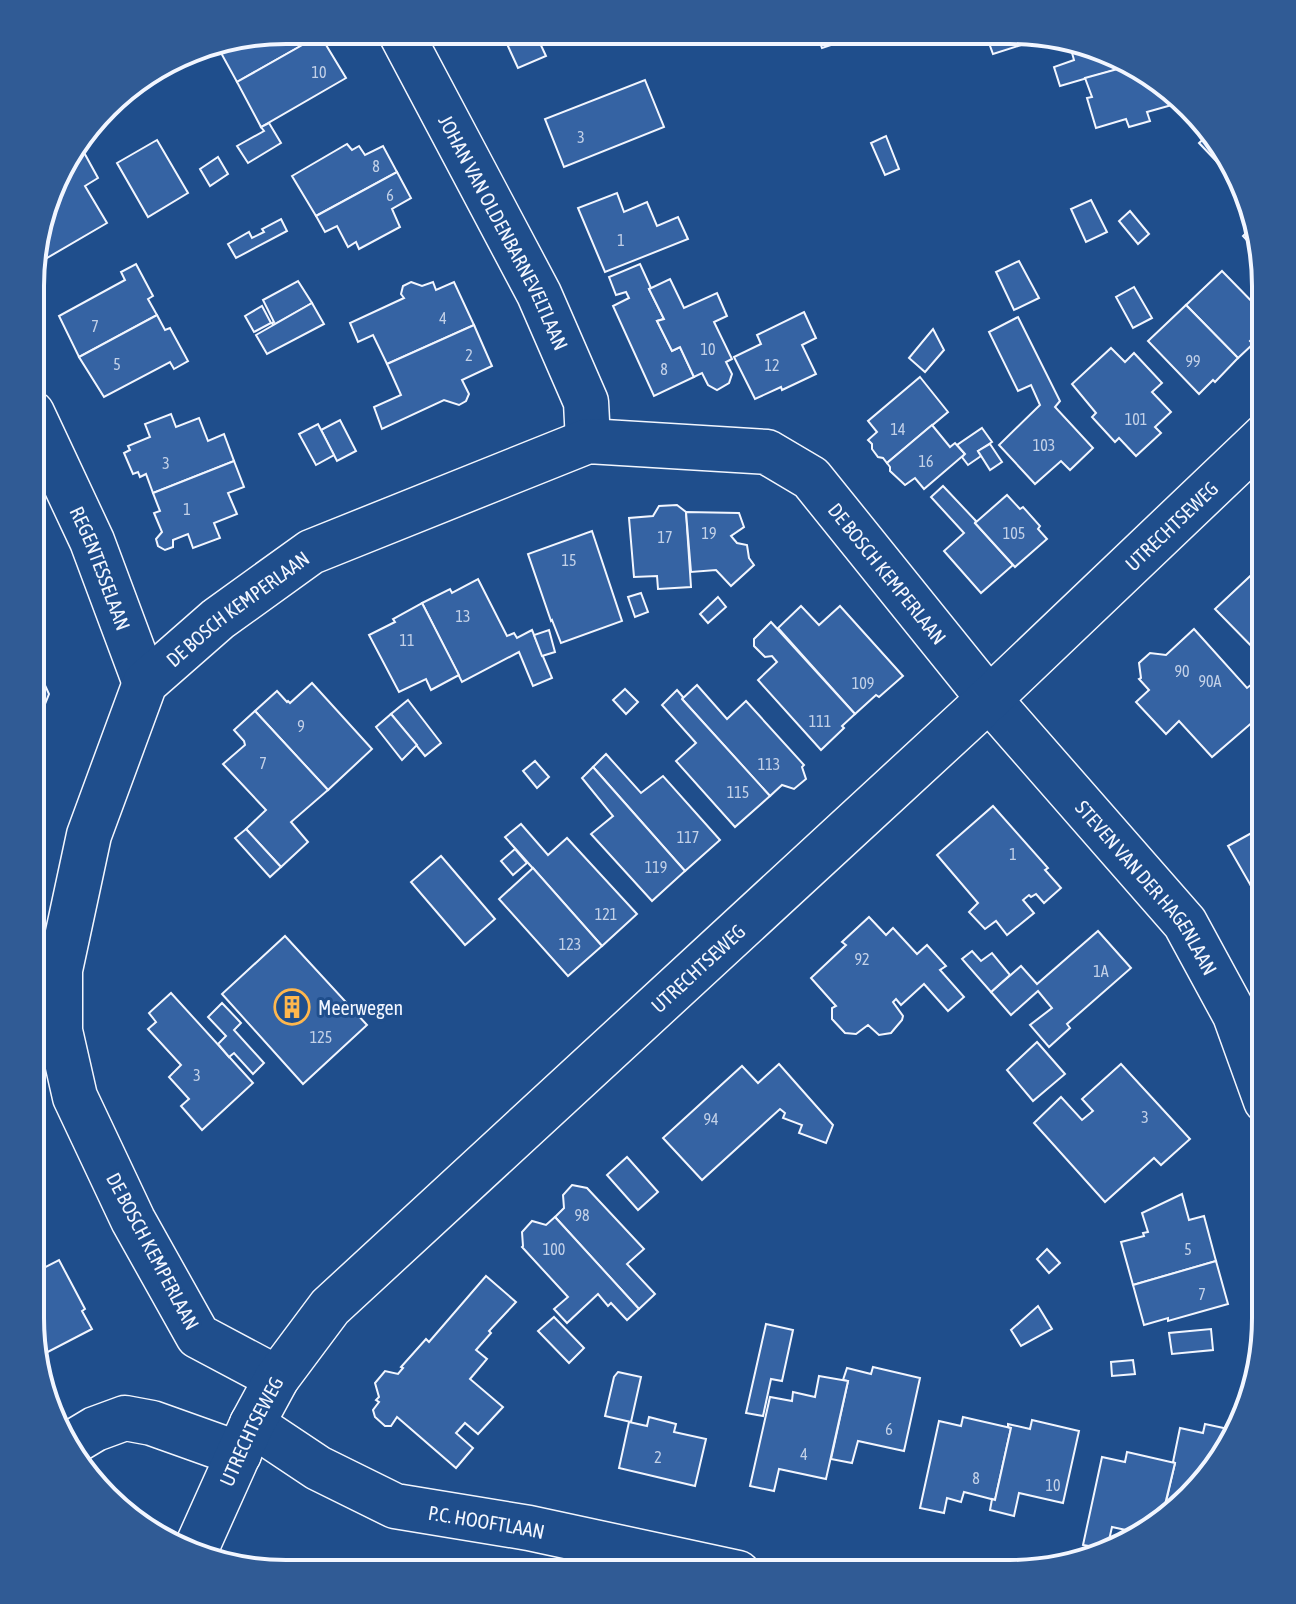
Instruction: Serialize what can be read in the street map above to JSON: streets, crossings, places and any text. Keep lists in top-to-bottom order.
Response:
{
  "streets": {
    "street": [
      "JOHAN VAN OLDENBARNEVELTLAAN",
      "UTRECHTSEWEG",
      "REGENTESSELAAN",
      "DE BOSCH KEMPERLAAN",
      "STEVEN VAN DER HAGENLAAN",
      "P.C. HOOFTLAAN"
    ]
  },
  "crossings": [
    ["JOHAN VAN OLDENBARNEVELTLAAN", "DE BOSCH KEMPERLAAN"],
    ["UTRECHTSEWEG", "DE BOSCH KEMPERLAAN"],
    ["UTRECHTSEWEG", "STEVEN VAN DER HAGENLAAN"],
    ["UTRECHTSEWEG", "P.C. HOOFTLAAN"],
    ["REGENTESSELAAN", "DE BOSCH KEMPERLAAN"],
    ["DE BOSCH KEMPERLAAN", "STEVEN VAN DER HAGENLAAN"]
  ],
  "places": {
    "building": ["Meerwegen"]
  },
  "house_numbers": [
    "10",
    "3",
    "8",
    "6",
    "1",
    "4",
    "7",
    "10",
    "2",
    "99",
    "5",
    "12",
    "8",
    "101",
    "14",
    "103",
    "16",
    "3",
    "1",
    "19",
    "105",
    "17",
    "15",
    "13",
    "11",
    "90",
    "90A",
    "109",
    "111",
    "9",
    "7",
    "113",
    "115",
    "117",
    "1",
    "119",
    "121",
    "123",
    "92",
    "1A",
    "125",
    "3",
    "3",
    "94",
    "98",
    "100",
    "5",
    "7",
    "6",
    "4",
    "2",
    "8",
    "10"
  ]
}
